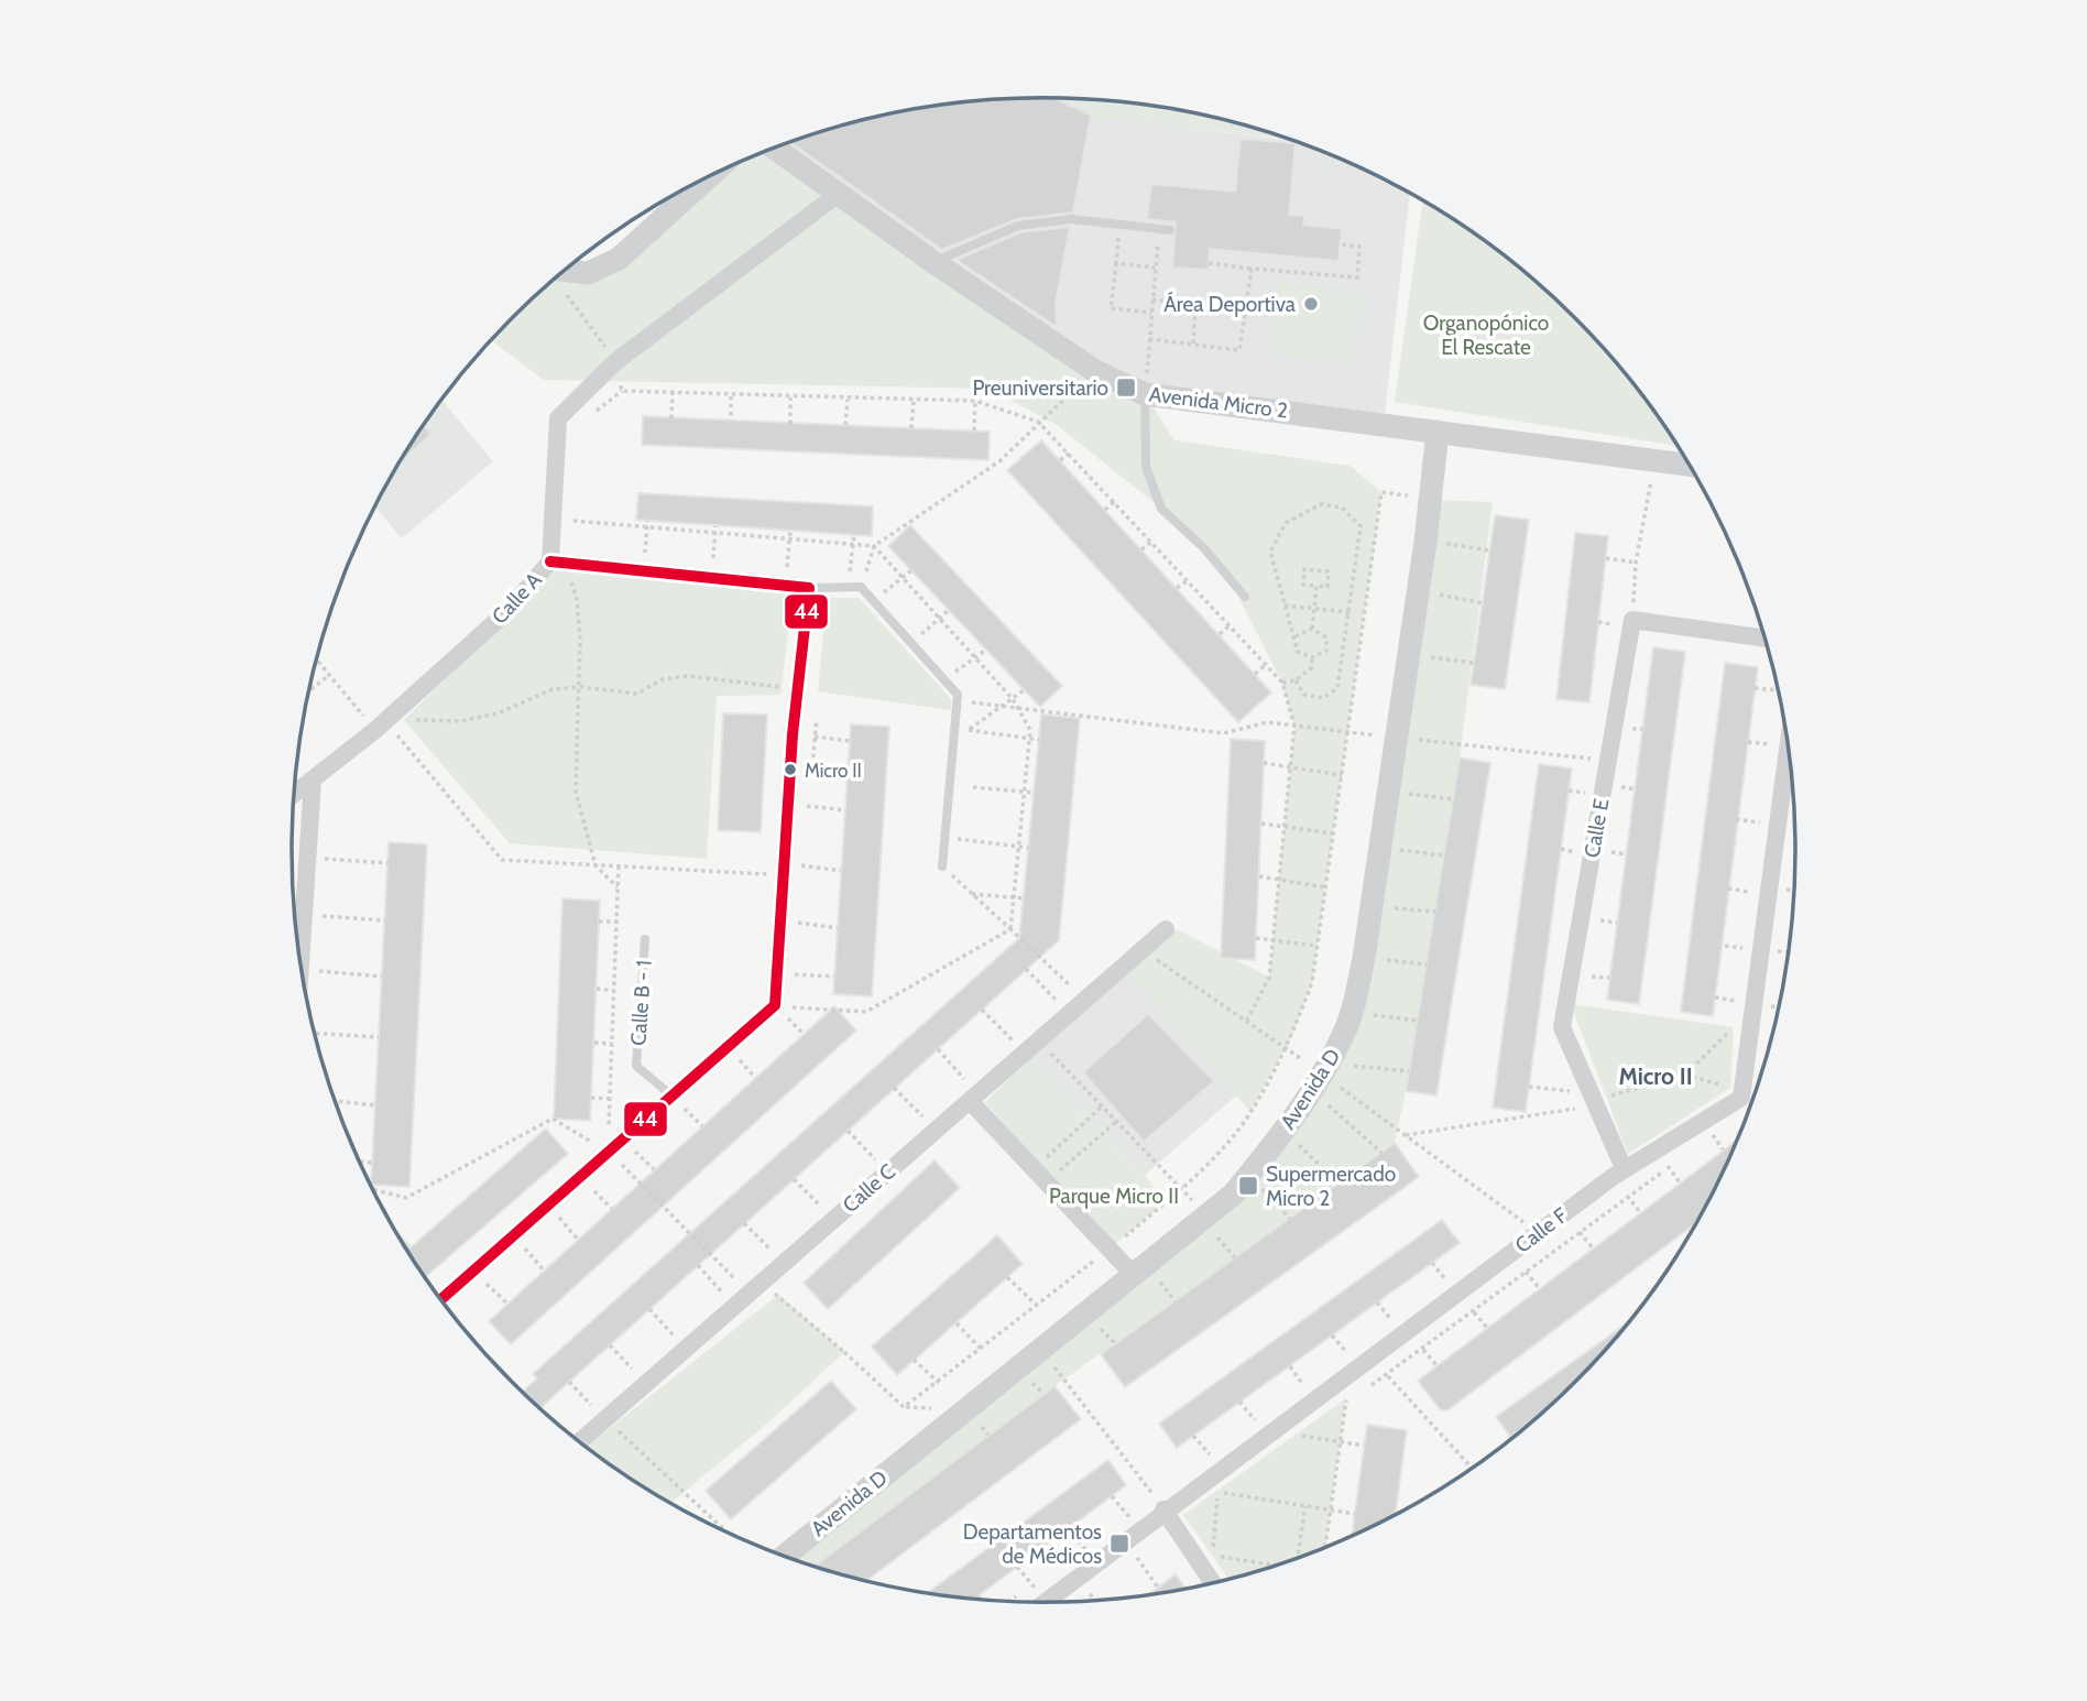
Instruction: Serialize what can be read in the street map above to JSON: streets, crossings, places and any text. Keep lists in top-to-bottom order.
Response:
{
  "streets": {
    "street": [
      "Avenida Micro 2",
      "Calle A",
      "Calle E",
      "Avenida D",
      "Calle C",
      "Calle F"
    ],
    "lane": ["Calle B - 1"]
  },
  "crossings": [
    ["Avenida Micro 2", "Calle A"],
    ["Avenida Micro 2", "Avenida D"],
    ["Calle E", "Calle F"]
  ],
  "districts": ["Micro II"],
  "parks": ["Organopónico El Rescate", "Parque Micro II"],
  "places": {
    "other": ["Área Deportiva", "Micro II"],
    "transit": ["Preuniversitario", "Supermercado Micro 2", "Departamentos de Médicos"]
  },
  "lines": ["transit line 44"]
}
